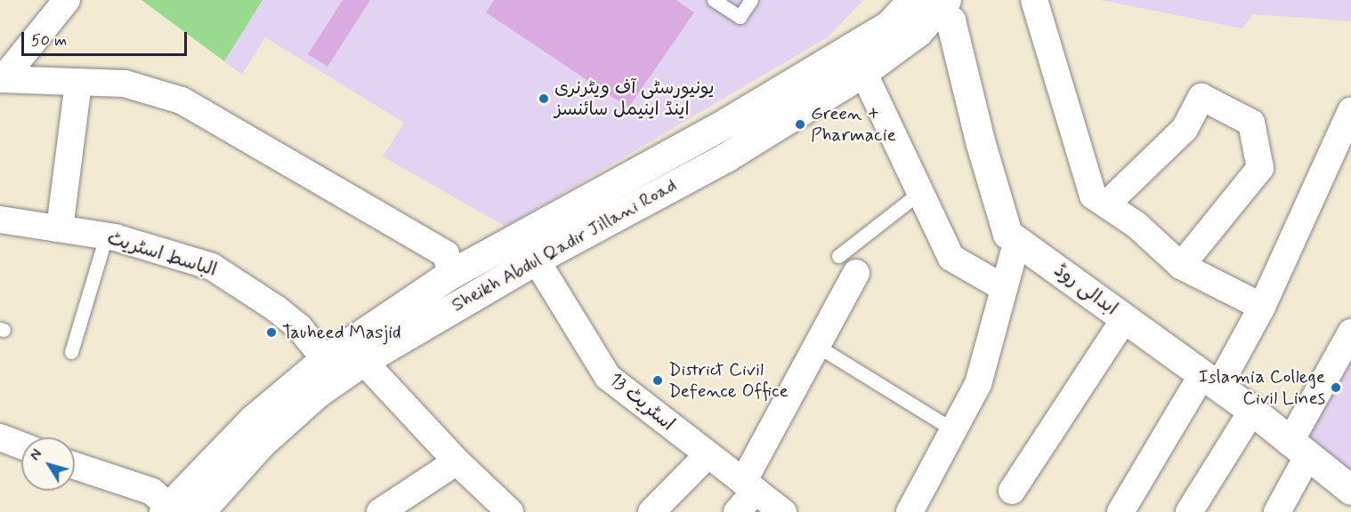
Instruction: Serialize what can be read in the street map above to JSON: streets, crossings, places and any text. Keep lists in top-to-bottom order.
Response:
{
  "streets": {
    "main road": ["Sheikh Abdul Qadir Jillani Road", "ابدالی روڈ"],
    "street": ["الباسط اسٹریٹ", "اسٹریٹ 13"]
  },
  "crossings": [
    ["Sheikh Abdul Qadir Jillani Road", "الباسط اسٹریٹ"],
    ["Sheikh Abdul Qadir Jillani Road", "ابدالی روڈ"],
    ["Sheikh Abdul Qadir Jillani Road", "اسٹریٹ 13"]
  ],
  "places": [
    "یونیورسٹی آف ویٹرنری اینڈ اینیمل سائنسز",
    "Green + Pharmacie",
    "Tauheed Masjid",
    "District Civil Defence Office",
    "Islamia College Civil Lines"
  ],
  "scale_bar": "50 m",
  "north": "top left"
}
